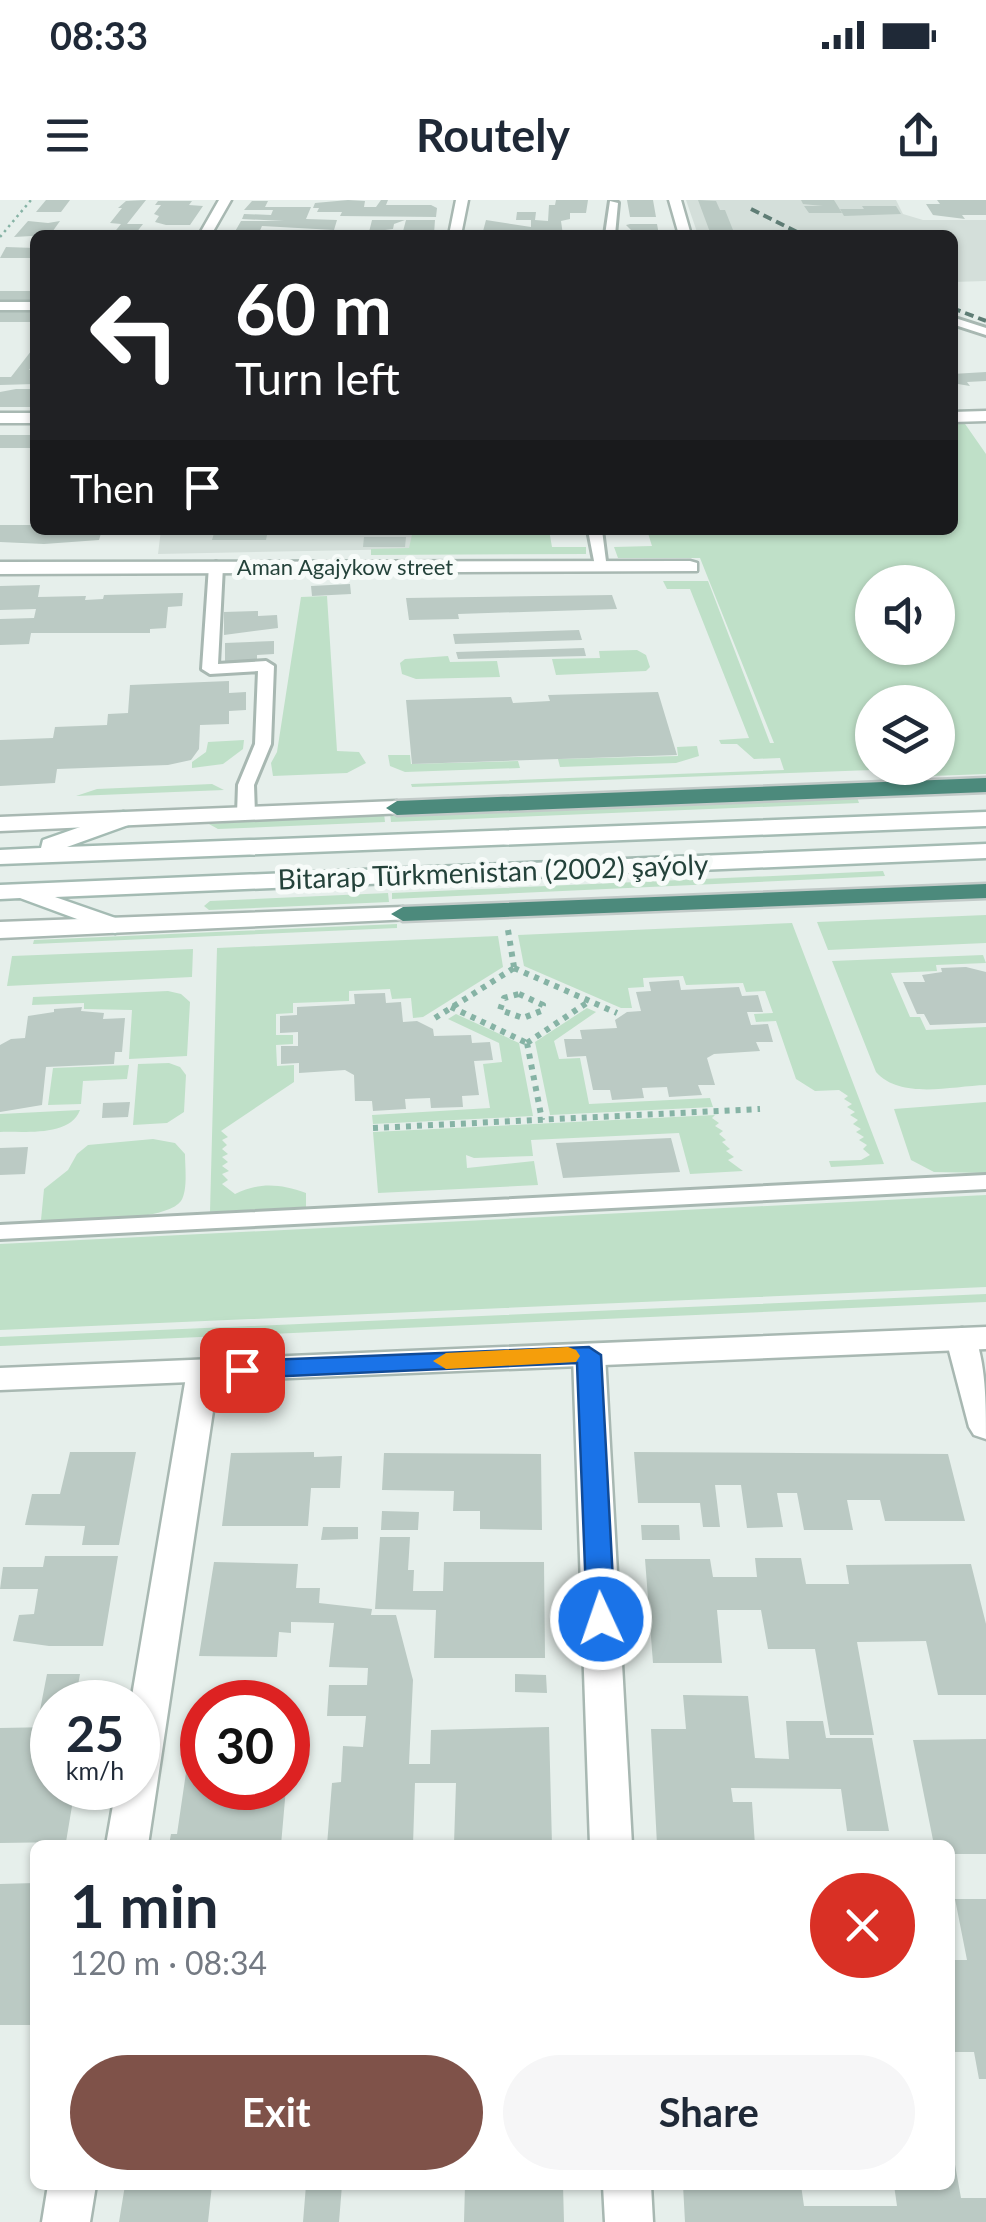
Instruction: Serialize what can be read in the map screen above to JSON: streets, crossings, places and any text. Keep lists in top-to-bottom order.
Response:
{
  "streets": {
    "street": ["Aman Agajykow street", "Bitarap Türkmenistan (2002) şaýoly"]
  },
  "page": {
    "status": "08:33",
    "header": "Routely",
    "turn": ["60 m", "Turn left"],
    "then": "Then",
    "speed": "25 km/h",
    "limit": "30",
    "heading": ["1 min", "120 m · 08:34"],
    "buttons": ["Exit", "Share"]
  }
}
